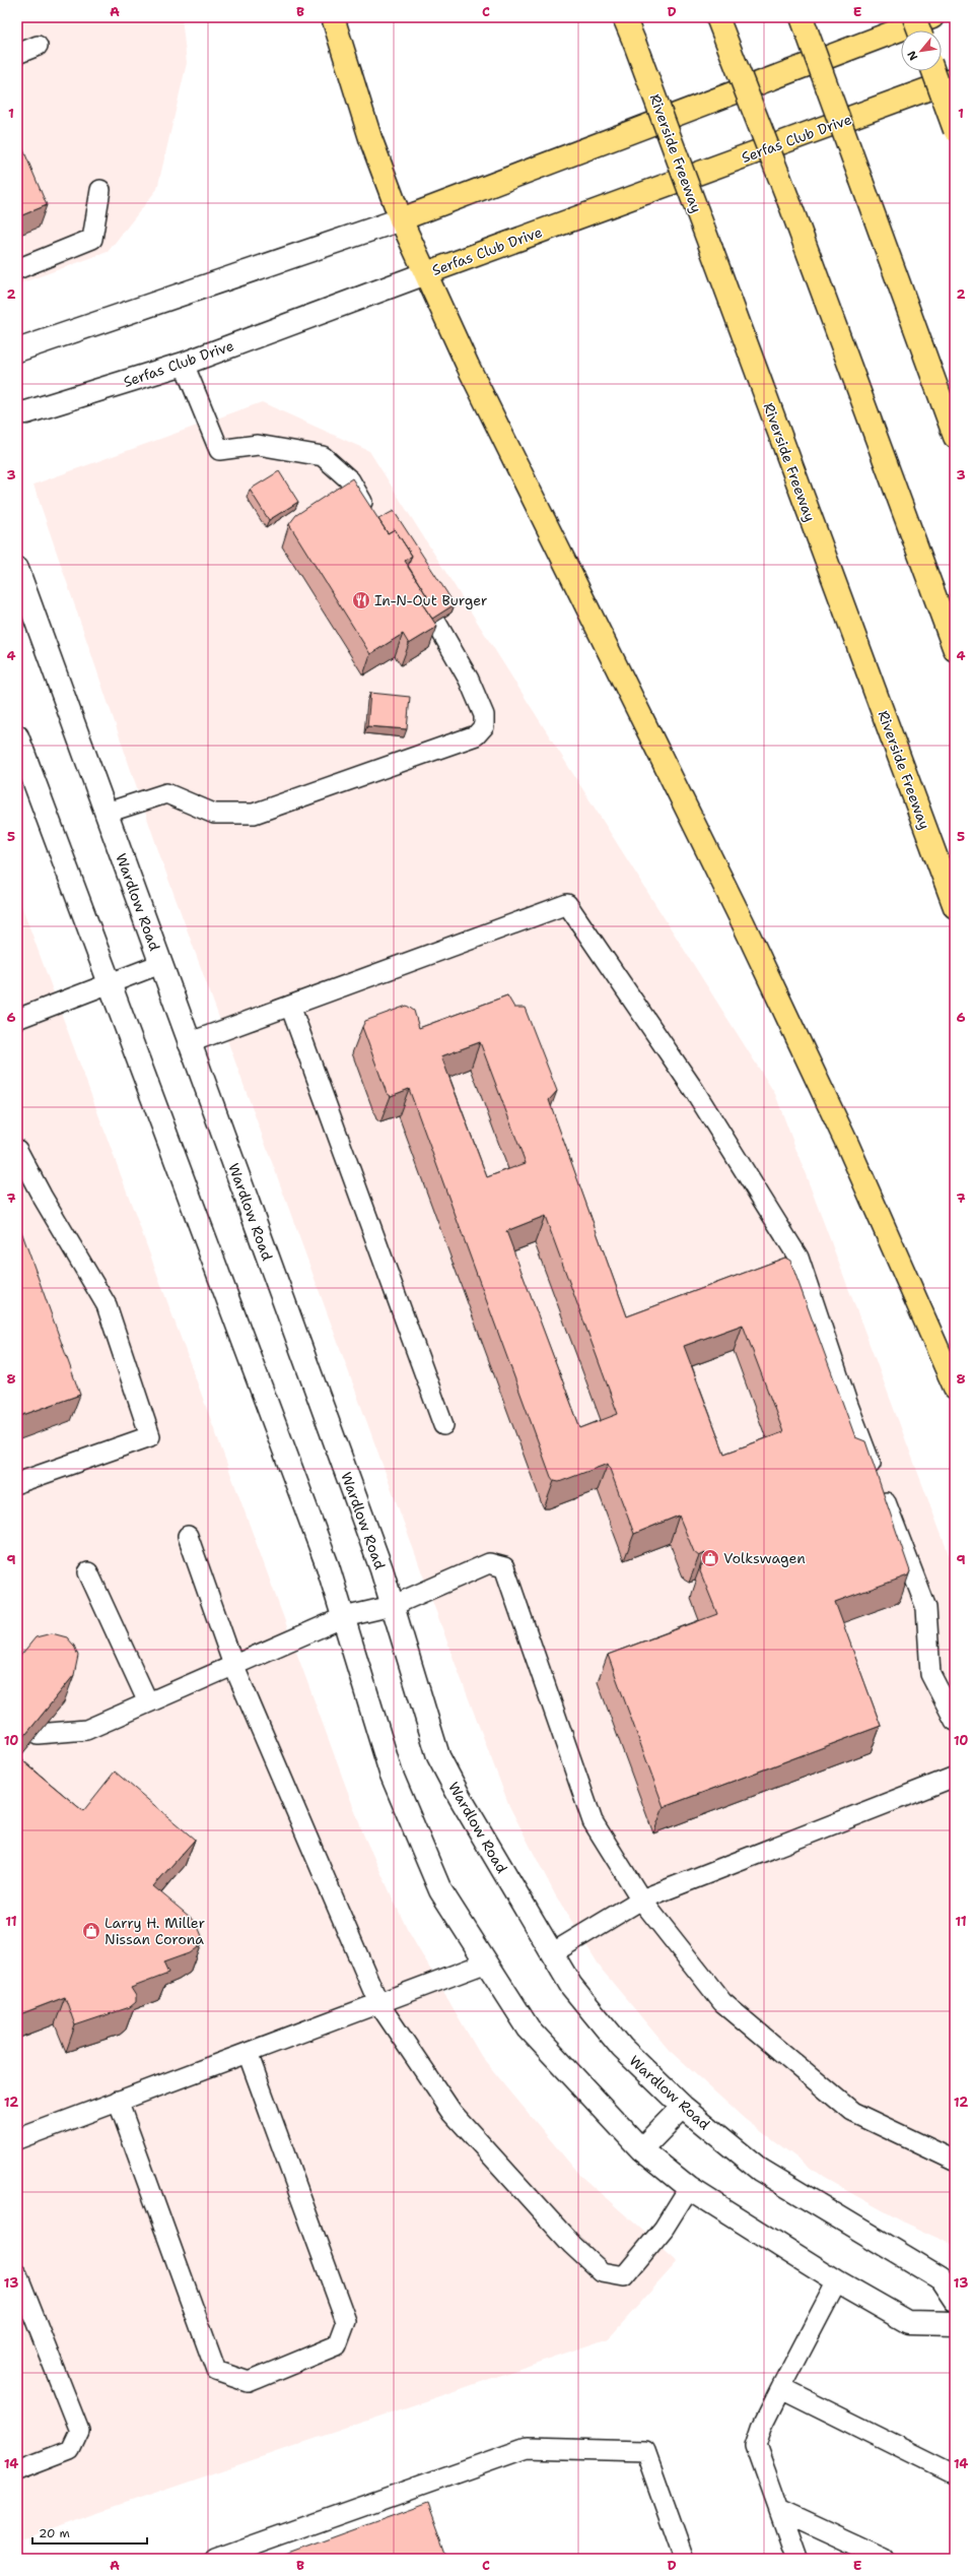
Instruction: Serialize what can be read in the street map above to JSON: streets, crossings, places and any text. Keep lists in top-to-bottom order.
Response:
{
  "streets": {
    "main road": ["Serfas Club Drive", "Riverside Freeway"],
    "street": ["Wardlow Road"]
  },
  "places": {
    "restaurant": ["In-N-Out Burger"],
    "shop": ["Volkswagen", "Larry H. Miller Nissan Corona"]
  },
  "scale_bar": "20 m",
  "north": "bottom left",
  "grid": {
    "columns": [
      "A",
      "B",
      "C",
      "D",
      "E"
    ],
    "rows": [
      "1",
      "2",
      "3",
      "4",
      "5",
      "6",
      "7",
      "8",
      "9",
      "10",
      "11",
      "12",
      "13",
      "14"
    ]
  }
}
